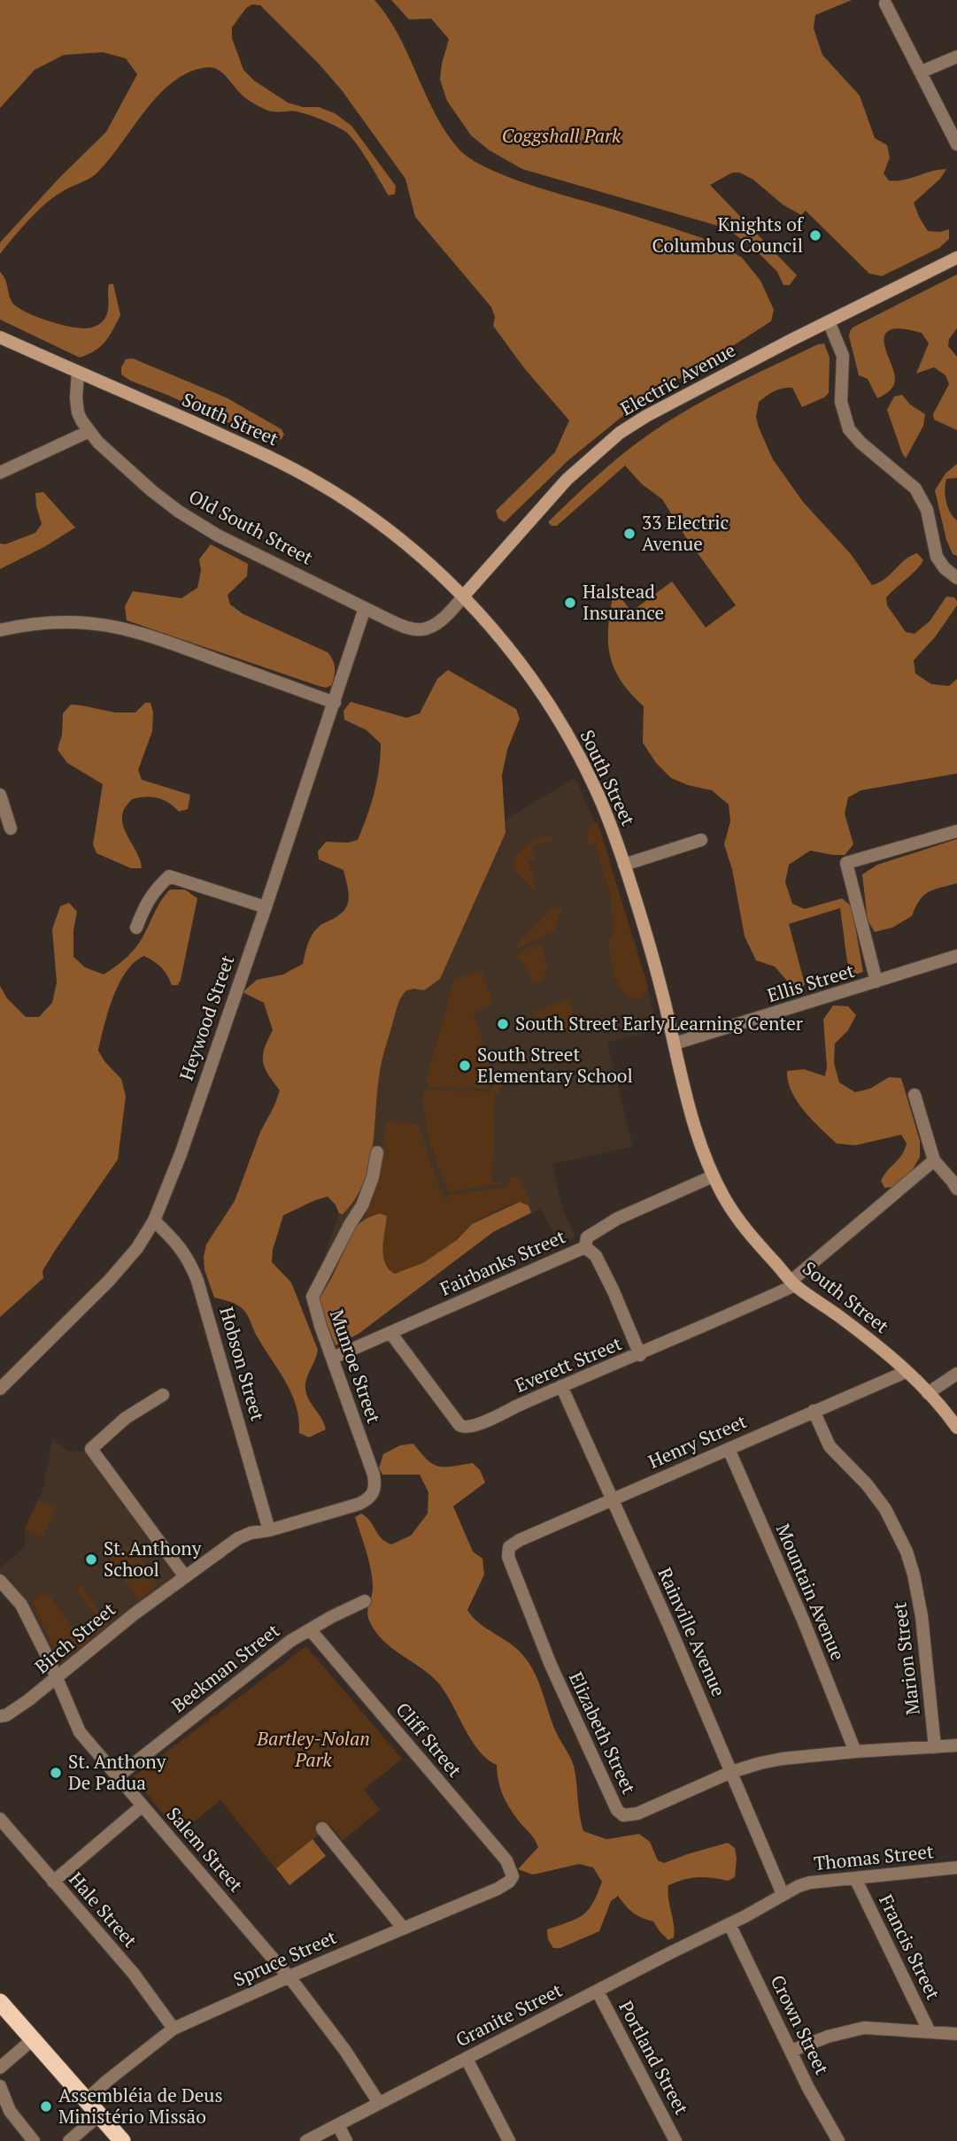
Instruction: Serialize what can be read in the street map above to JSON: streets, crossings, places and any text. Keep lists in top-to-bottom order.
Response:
{
  "streets": {
    "main road": ["Electric Avenue", "South Street"],
    "street": [
      "Old South Street",
      "Ellis Street",
      "Heywood Street",
      "Fairbanks Street",
      "Hobson Street",
      "Everett Street",
      "Munroe Street",
      "Henry Street",
      "Mountain Avenue",
      "Rainville Avenue",
      "Birch Street",
      "Marion Street",
      "Beekman Street",
      "Elizabeth Street",
      "Cliff Street",
      "Salem Street",
      "Thomas Street",
      "Hale Street",
      "Francis Street",
      "Spruce Street",
      "Granite Street",
      "Crown Street",
      "Portland Street"
    ]
  },
  "crossings": [
    ["Electric Avenue", "South Street"],
    ["Electric Avenue", "Old South Street"],
    ["South Street", "Old South Street"],
    ["South Street", "Ellis Street"],
    ["South Street", "Fairbanks Street"],
    ["South Street", "Everett Street"],
    ["South Street", "Henry Street"],
    ["Old South Street", "Heywood Street"],
    ["Heywood Street", "Hobson Street"],
    ["Fairbanks Street", "Everett Street"],
    ["Fairbanks Street", "Munroe Street"],
    ["Hobson Street", "Birch Street"],
    ["Everett Street", "Rainville Avenue"],
    ["Munroe Street", "Birch Street"],
    ["Henry Street", "Mountain Avenue"],
    ["Henry Street", "Rainville Avenue"],
    ["Henry Street", "Marion Street"],
    ["Henry Street", "Elizabeth Street"],
    ["Mountain Avenue", "Elizabeth Street"],
    ["Rainville Avenue", "Elizabeth Street"],
    ["Rainville Avenue", "Thomas Street"],
    ["Birch Street", "Salem Street"],
    ["Marion Street", "Elizabeth Street"],
    ["Beekman Street", "Cliff Street"],
    ["Beekman Street", "Salem Street"],
    ["Cliff Street", "Spruce Street"],
    ["Salem Street", "Spruce Street"],
    ["Salem Street", "Granite Street"],
    ["Thomas Street", "Francis Street"],
    ["Thomas Street", "Granite Street"],
    ["Thomas Street", "Crown Street"],
    ["Hale Street", "Spruce Street"],
    ["Granite Street", "Crown Street"],
    ["Granite Street", "Portland Street"]
  ],
  "parks": ["Coggshall Park", "Bartley-Nolan Park"],
  "places": [
    "Knights of Columbus Council",
    "33 Electric Avenue",
    "Halstead Insurance",
    "South Street Early Learning Center",
    "South Street Elementary School",
    "St. Anthony School",
    "St. Anthony De Padua",
    "Assembléia de Deus Ministério Missão"
  ]
}
